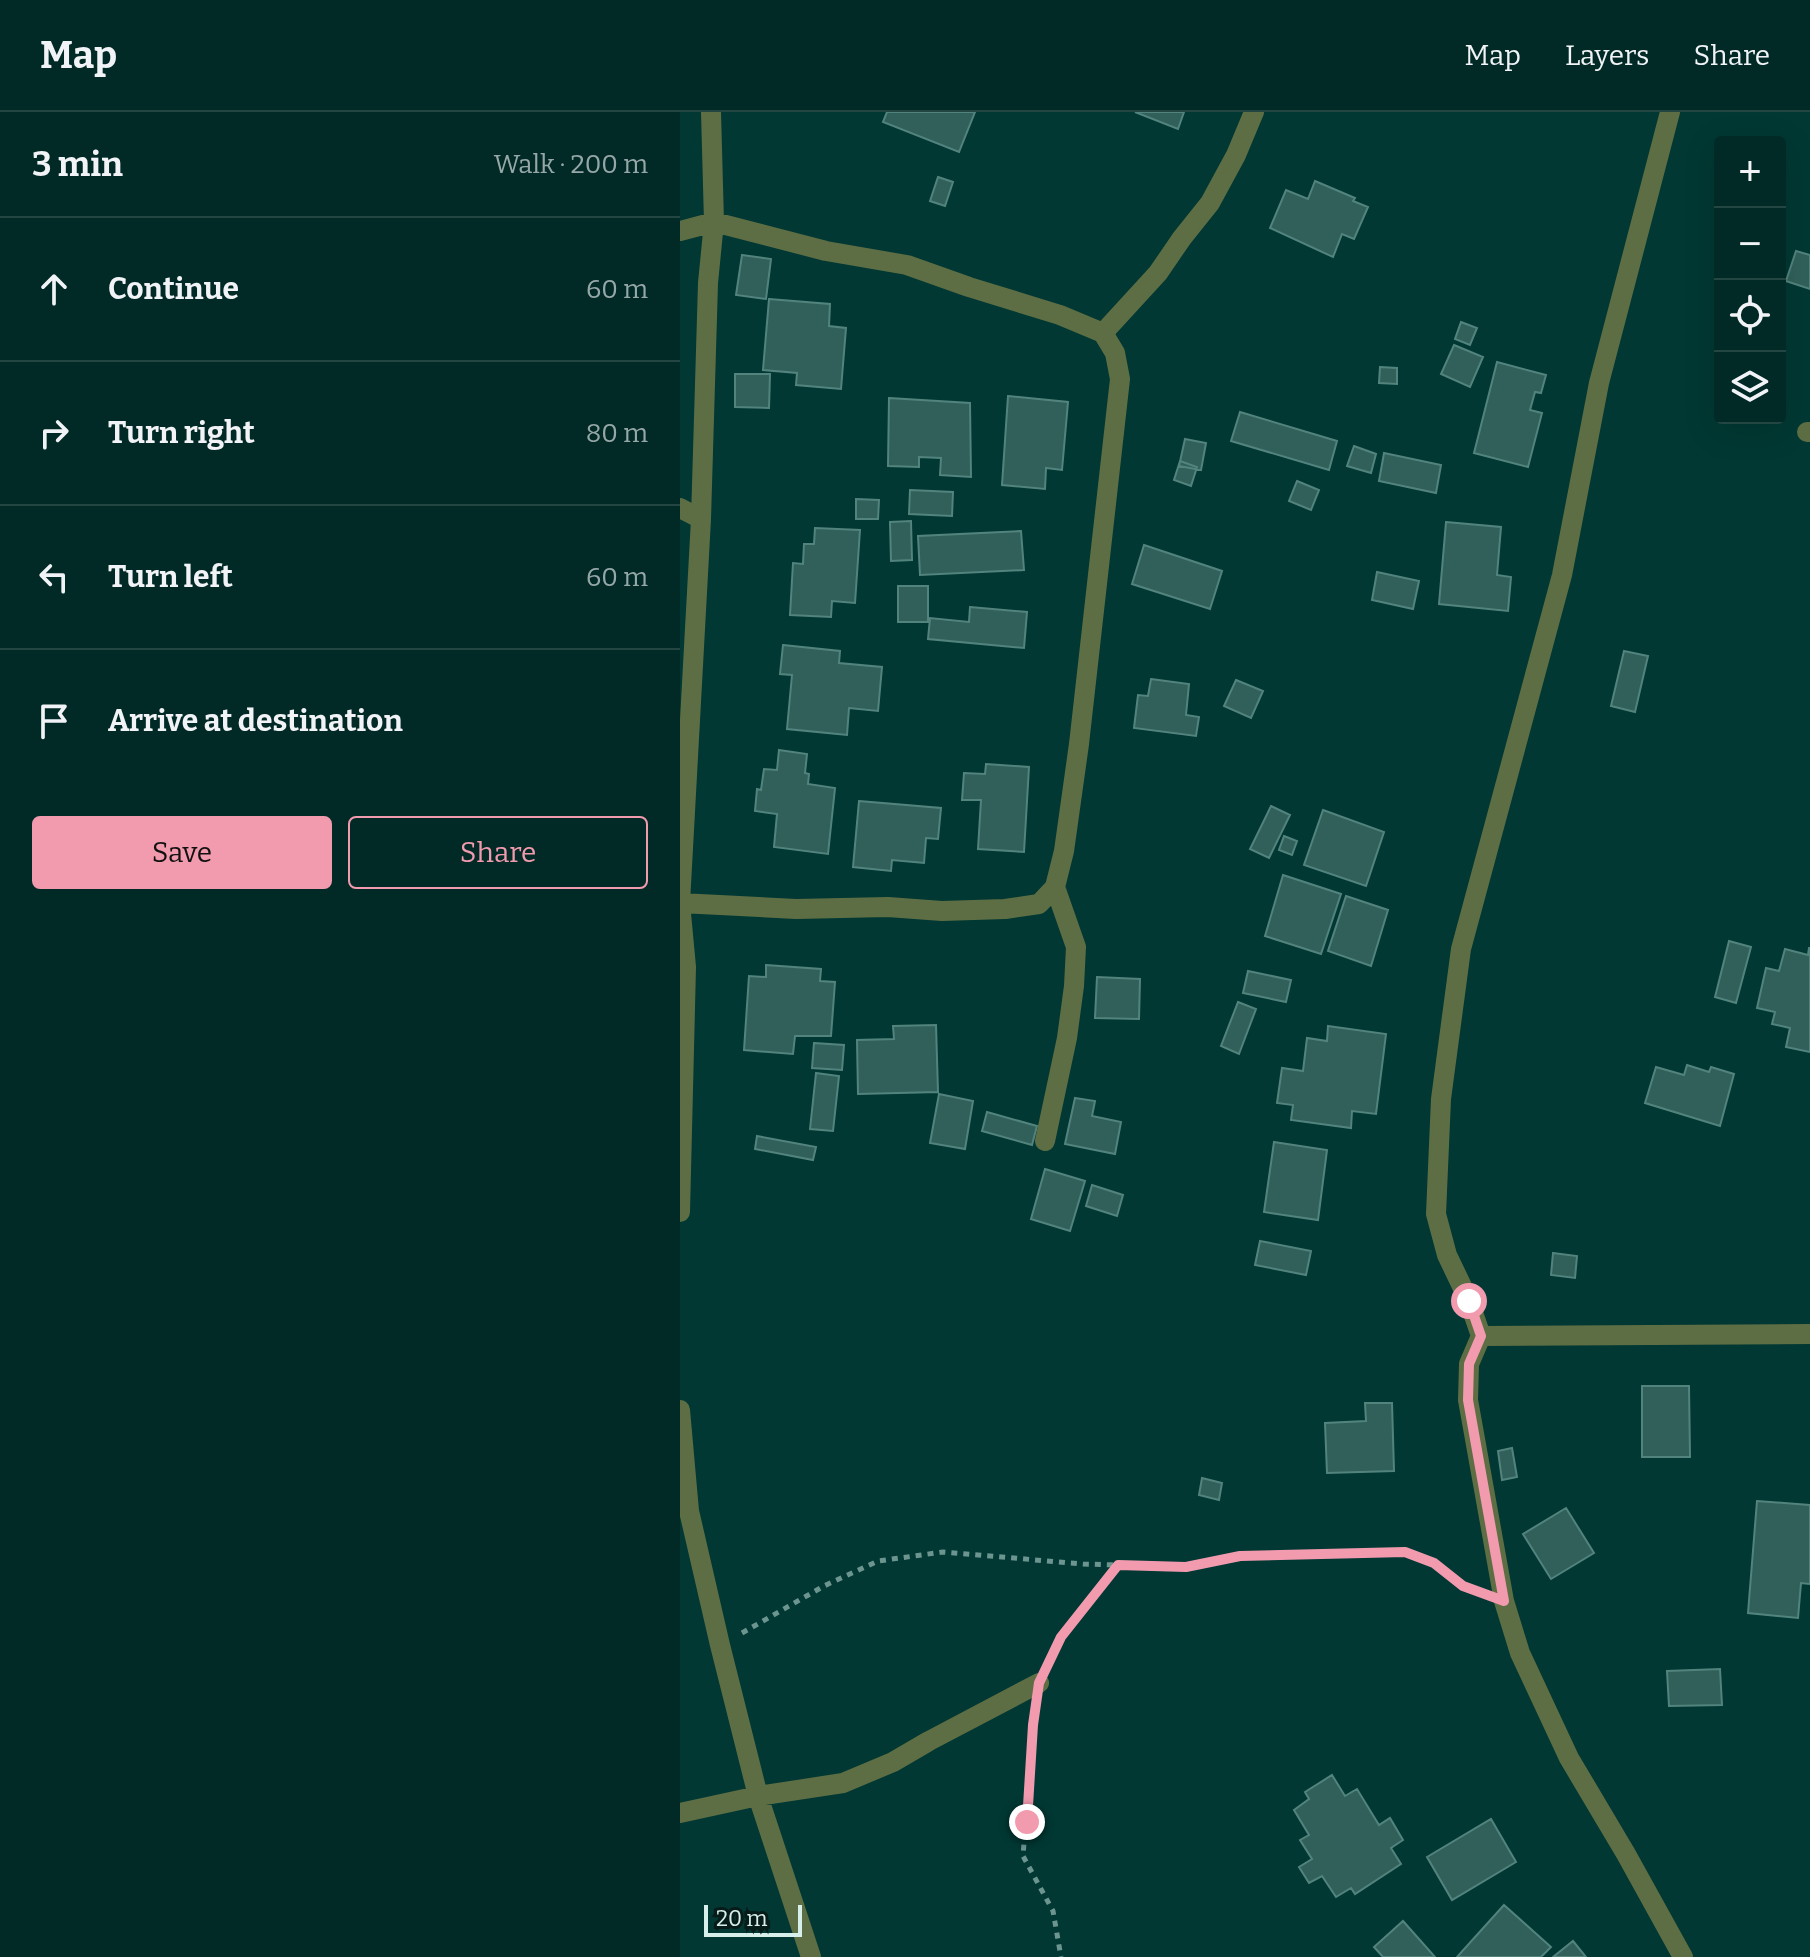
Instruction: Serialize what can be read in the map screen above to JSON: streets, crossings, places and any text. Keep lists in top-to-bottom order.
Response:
{
  "scale_bar": "20 m",
  "page": {
    "header": "Map",
    "nav": ["Map", "Layers", "Share"],
    "heading": ["3 min", "Walk · 200 m"],
    "map_buttons": ["+", "−"],
    "list": [
      ["Continue", "60 m"],
      ["Turn right", "80 m"],
      ["Turn left", "60 m"],
      "Arrive at destination"
    ],
    "buttons": ["Save", "Share"],
    "scale": "20 m"
  }
}
